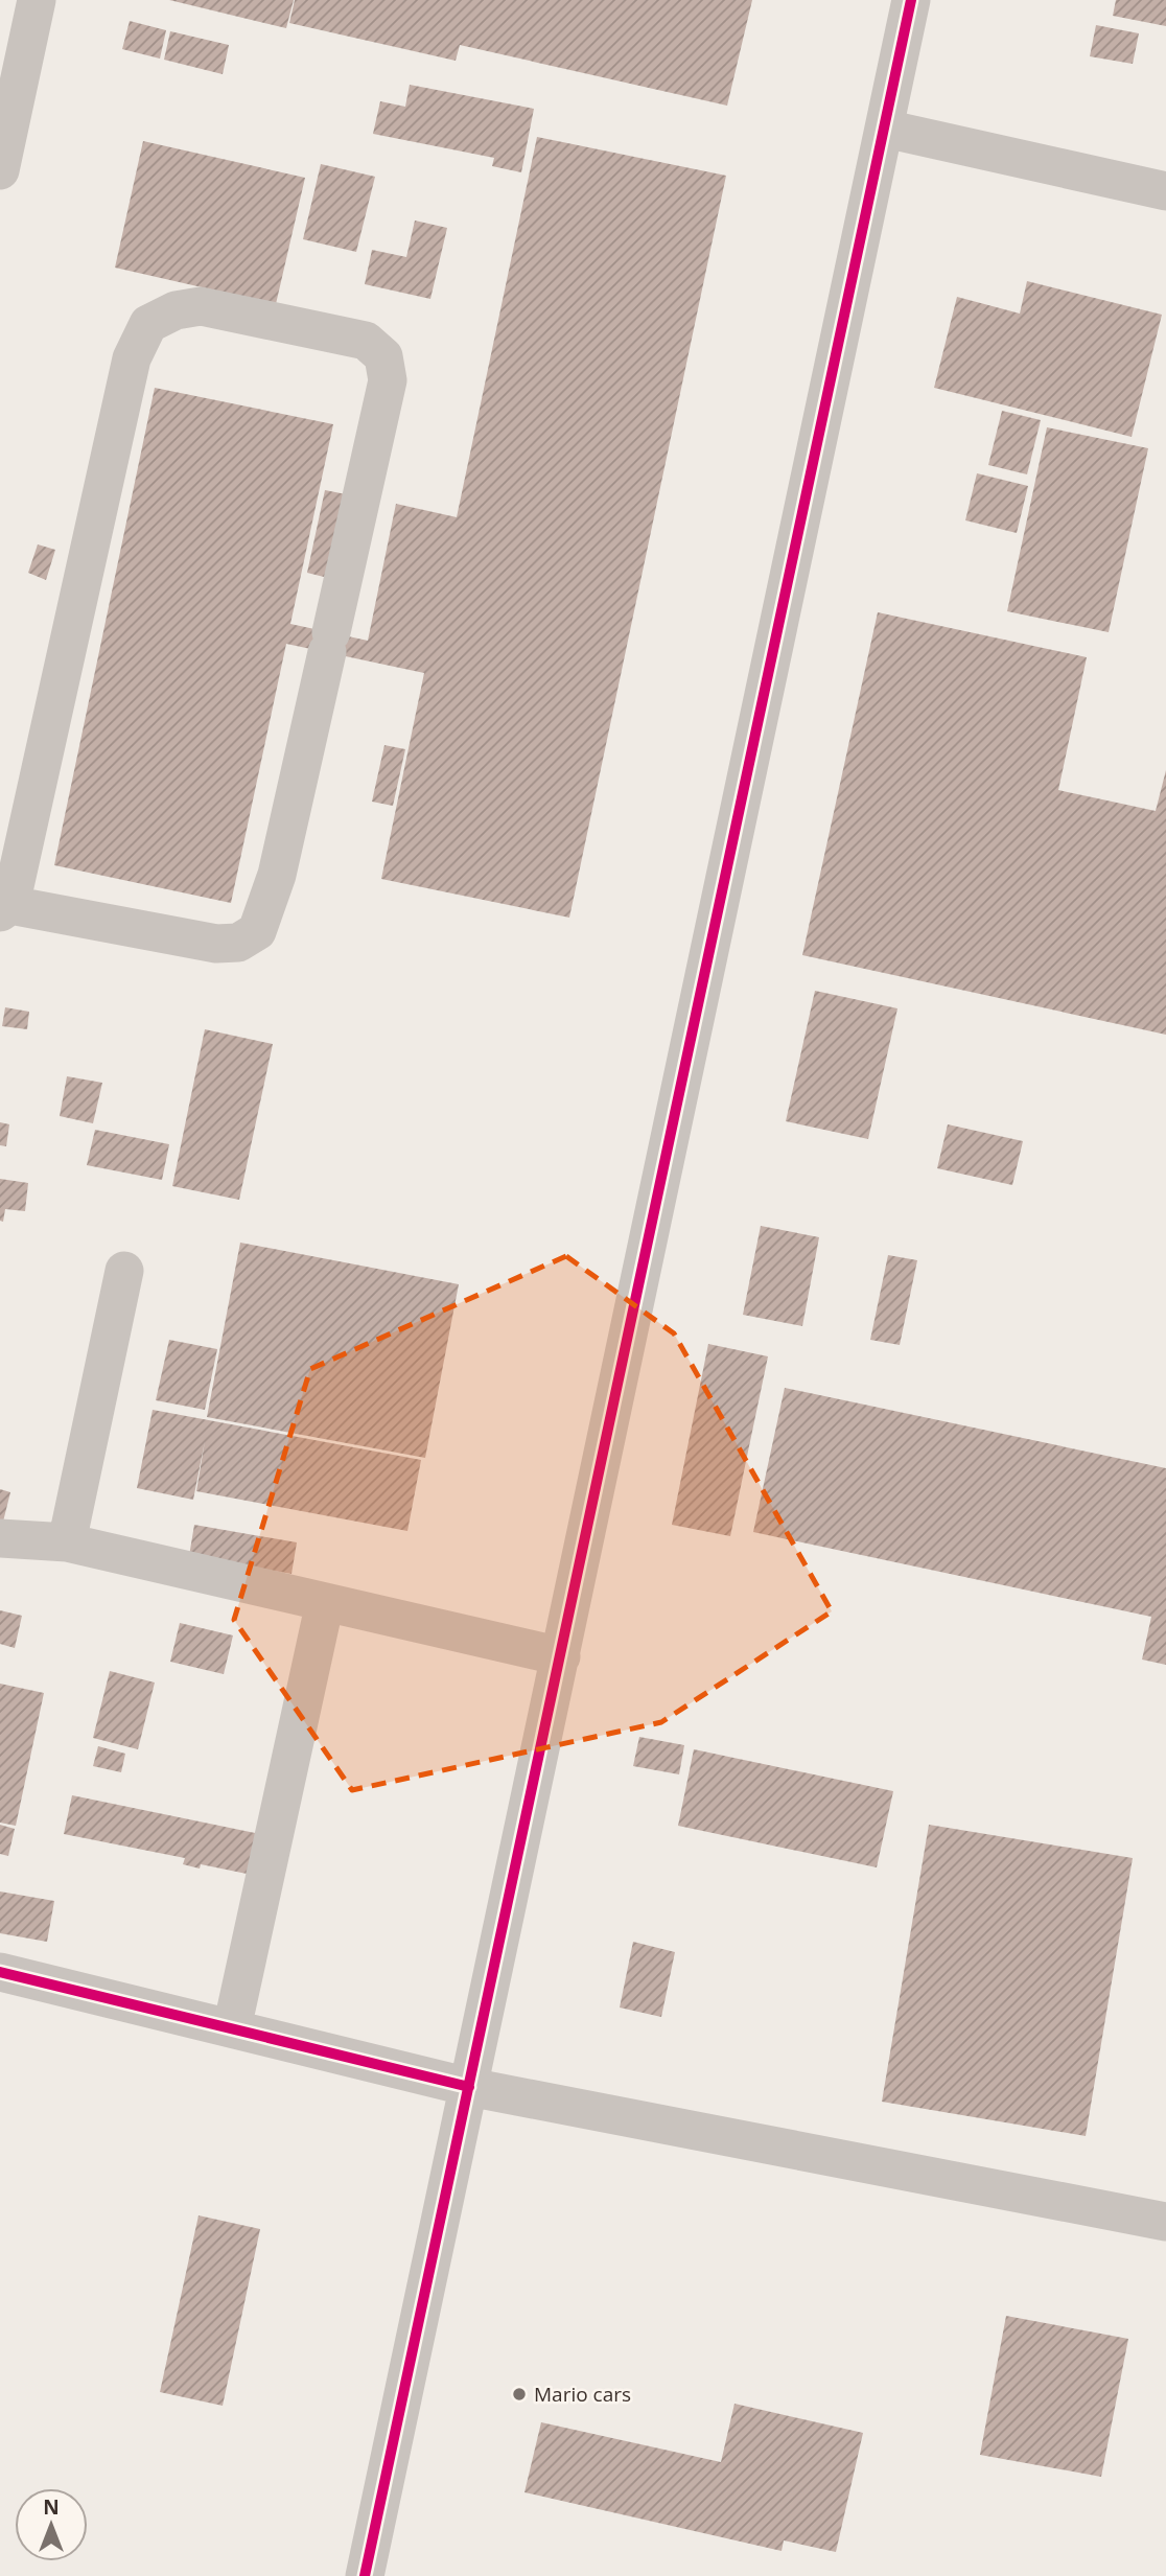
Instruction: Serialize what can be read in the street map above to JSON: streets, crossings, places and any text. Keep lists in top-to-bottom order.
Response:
{
  "places": ["Mario cars"],
  "north": "top"
}
